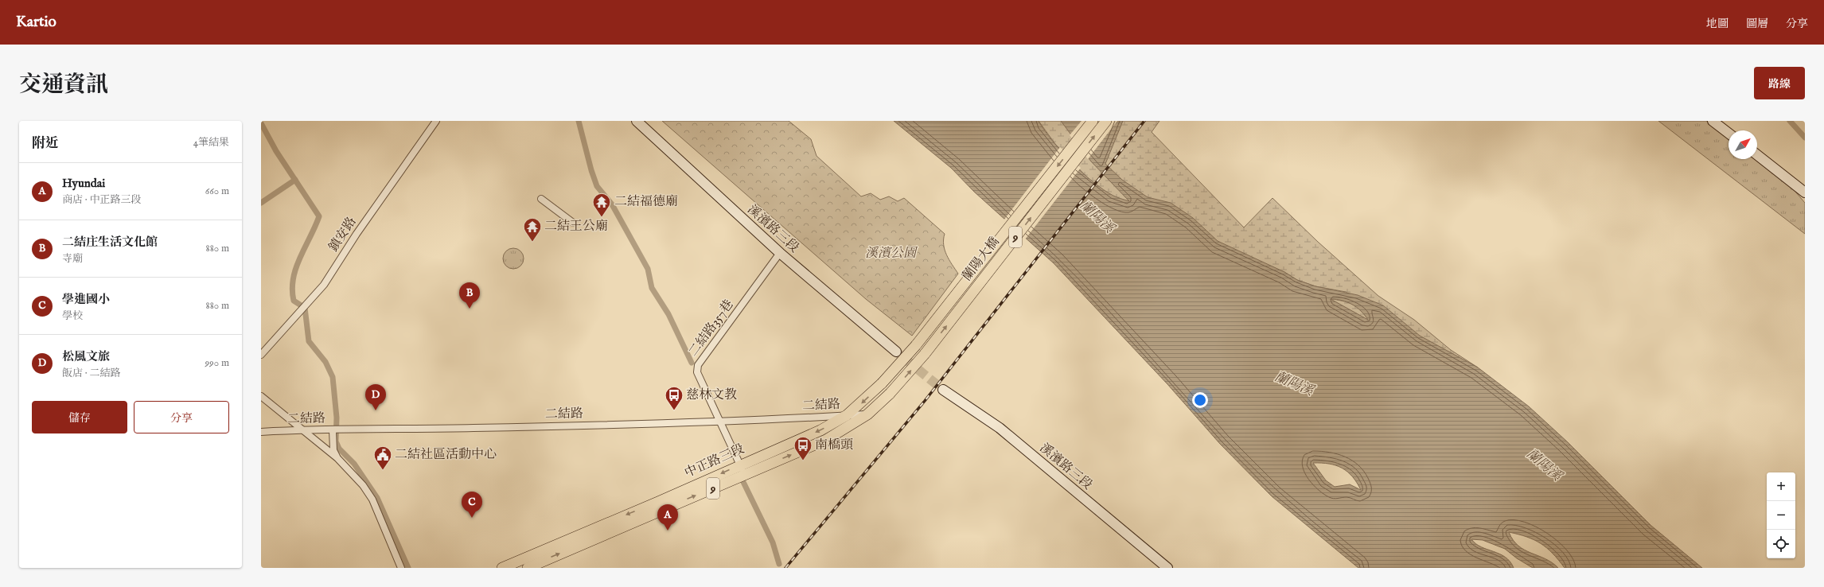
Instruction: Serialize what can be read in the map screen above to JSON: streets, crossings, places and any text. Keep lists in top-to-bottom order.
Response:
{
  "streets": {
    "main road": ["9", "蘭陽大橋", "中正路三段"],
    "street": [
      "溪濱路三段",
      "鎮安路",
      "二結路357巷",
      "二結路"
    ]
  },
  "crossings": [
    ["溪濱路三段", "二結路357巷"],
    ["蘭陽大橋", "中正路三段"],
    ["二結路357巷", "二結路"],
    ["二結路357巷", "中正路三段"],
    ["二結路", "中正路三段"]
  ],
  "water": ["蘭陽溪"],
  "parks": ["溪濱公園"],
  "places": {
    "temple": ["二結福德廟", "二結王公廟"],
    "bus stop": ["慈林文教", "南橋頭"],
    "public building": ["二結社區活動中心"]
  },
  "north": "top right",
  "page": {
    "header": "Kartio",
    "nav": ["地圖", "圖層", "分享"],
    "title": "交通資訊",
    "buttons": [
      "路線",
      ["儲存", "分享"]
    ],
    "heading": ["附近", "4筆結果"],
    "list": [
      {
        "mark": "A",
        "name": "Hyundai",
        "note": "商店 · 中正路三段",
        "value": "660 m"
      },
      {
        "mark": "B",
        "name": "二結庄生活文化館",
        "note": "寺廟",
        "value": "880 m"
      },
      {
        "mark": "C",
        "name": "學進國小",
        "note": "學校",
        "value": "880 m"
      },
      {
        "mark": "D",
        "name": "松風文旅",
        "note": "飯店 · 二結路",
        "value": "990 m"
      }
    ],
    "pins": [
      "B",
      "D",
      "C",
      "A"
    ],
    "map_buttons": ["+", "−"]
  }
}
